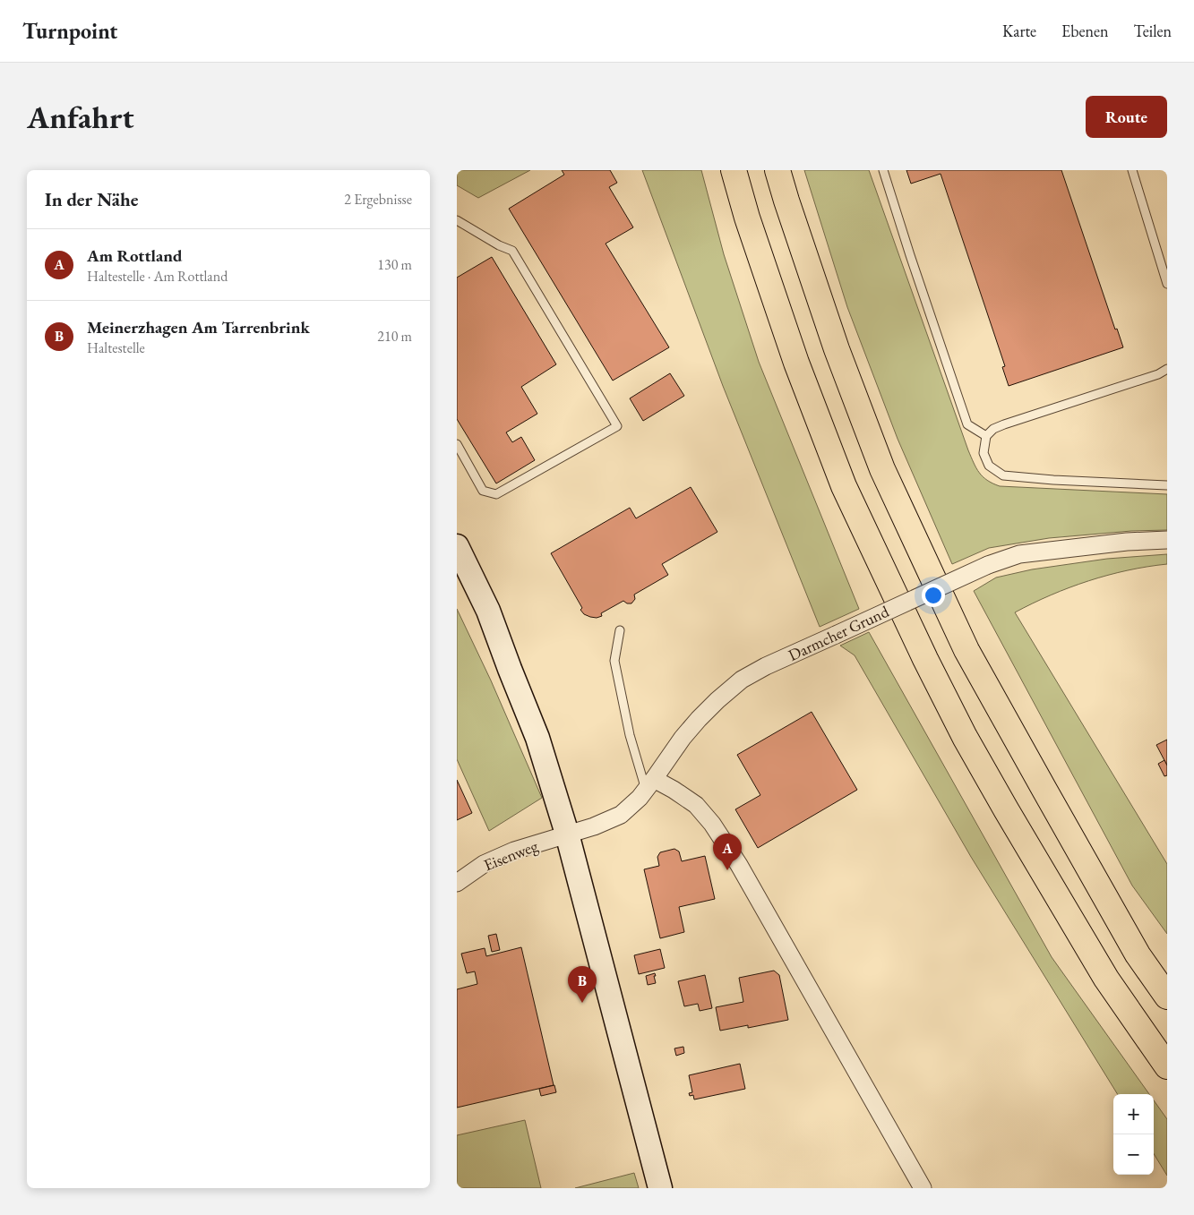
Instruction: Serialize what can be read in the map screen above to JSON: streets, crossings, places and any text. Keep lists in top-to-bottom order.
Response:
{
  "streets": {
    "street": ["Darmcher Grund", "Eisenweg"]
  },
  "crossings": [
    ["Darmcher Grund", "Eisenweg"]
  ],
  "page": {
    "header": "Turnpoint",
    "nav": ["Karte", "Ebenen", "Teilen"],
    "buttons": "Route",
    "title": "Anfahrt",
    "heading": ["In der Nähe", "2 Ergebnisse"],
    "list": [
      {
        "mark": "A",
        "name": "Am Rottland",
        "note": "Haltestelle · Am Rottland",
        "value": "130 m"
      },
      {
        "mark": "B",
        "name": "Meinerzhagen Am Tarrenbrink",
        "note": "Haltestelle",
        "value": "210 m"
      }
    ],
    "pins": ["A", "B"],
    "map_buttons": ["+", "−"]
  }
}
